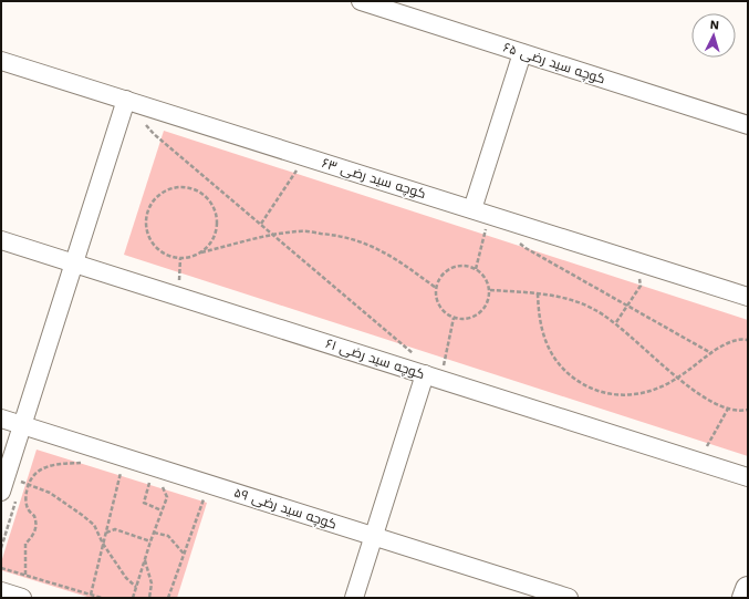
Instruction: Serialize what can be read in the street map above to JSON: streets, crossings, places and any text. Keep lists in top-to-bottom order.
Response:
{
  "streets": {
    "street": [
      "کوچه سید رضی ۶۵",
      "کوچه سید رضی ۶۳",
      "کوچه سید رضی ۶۱",
      "کوچه سید رضی ۵۹"
    ]
  },
  "north": "top"
}
